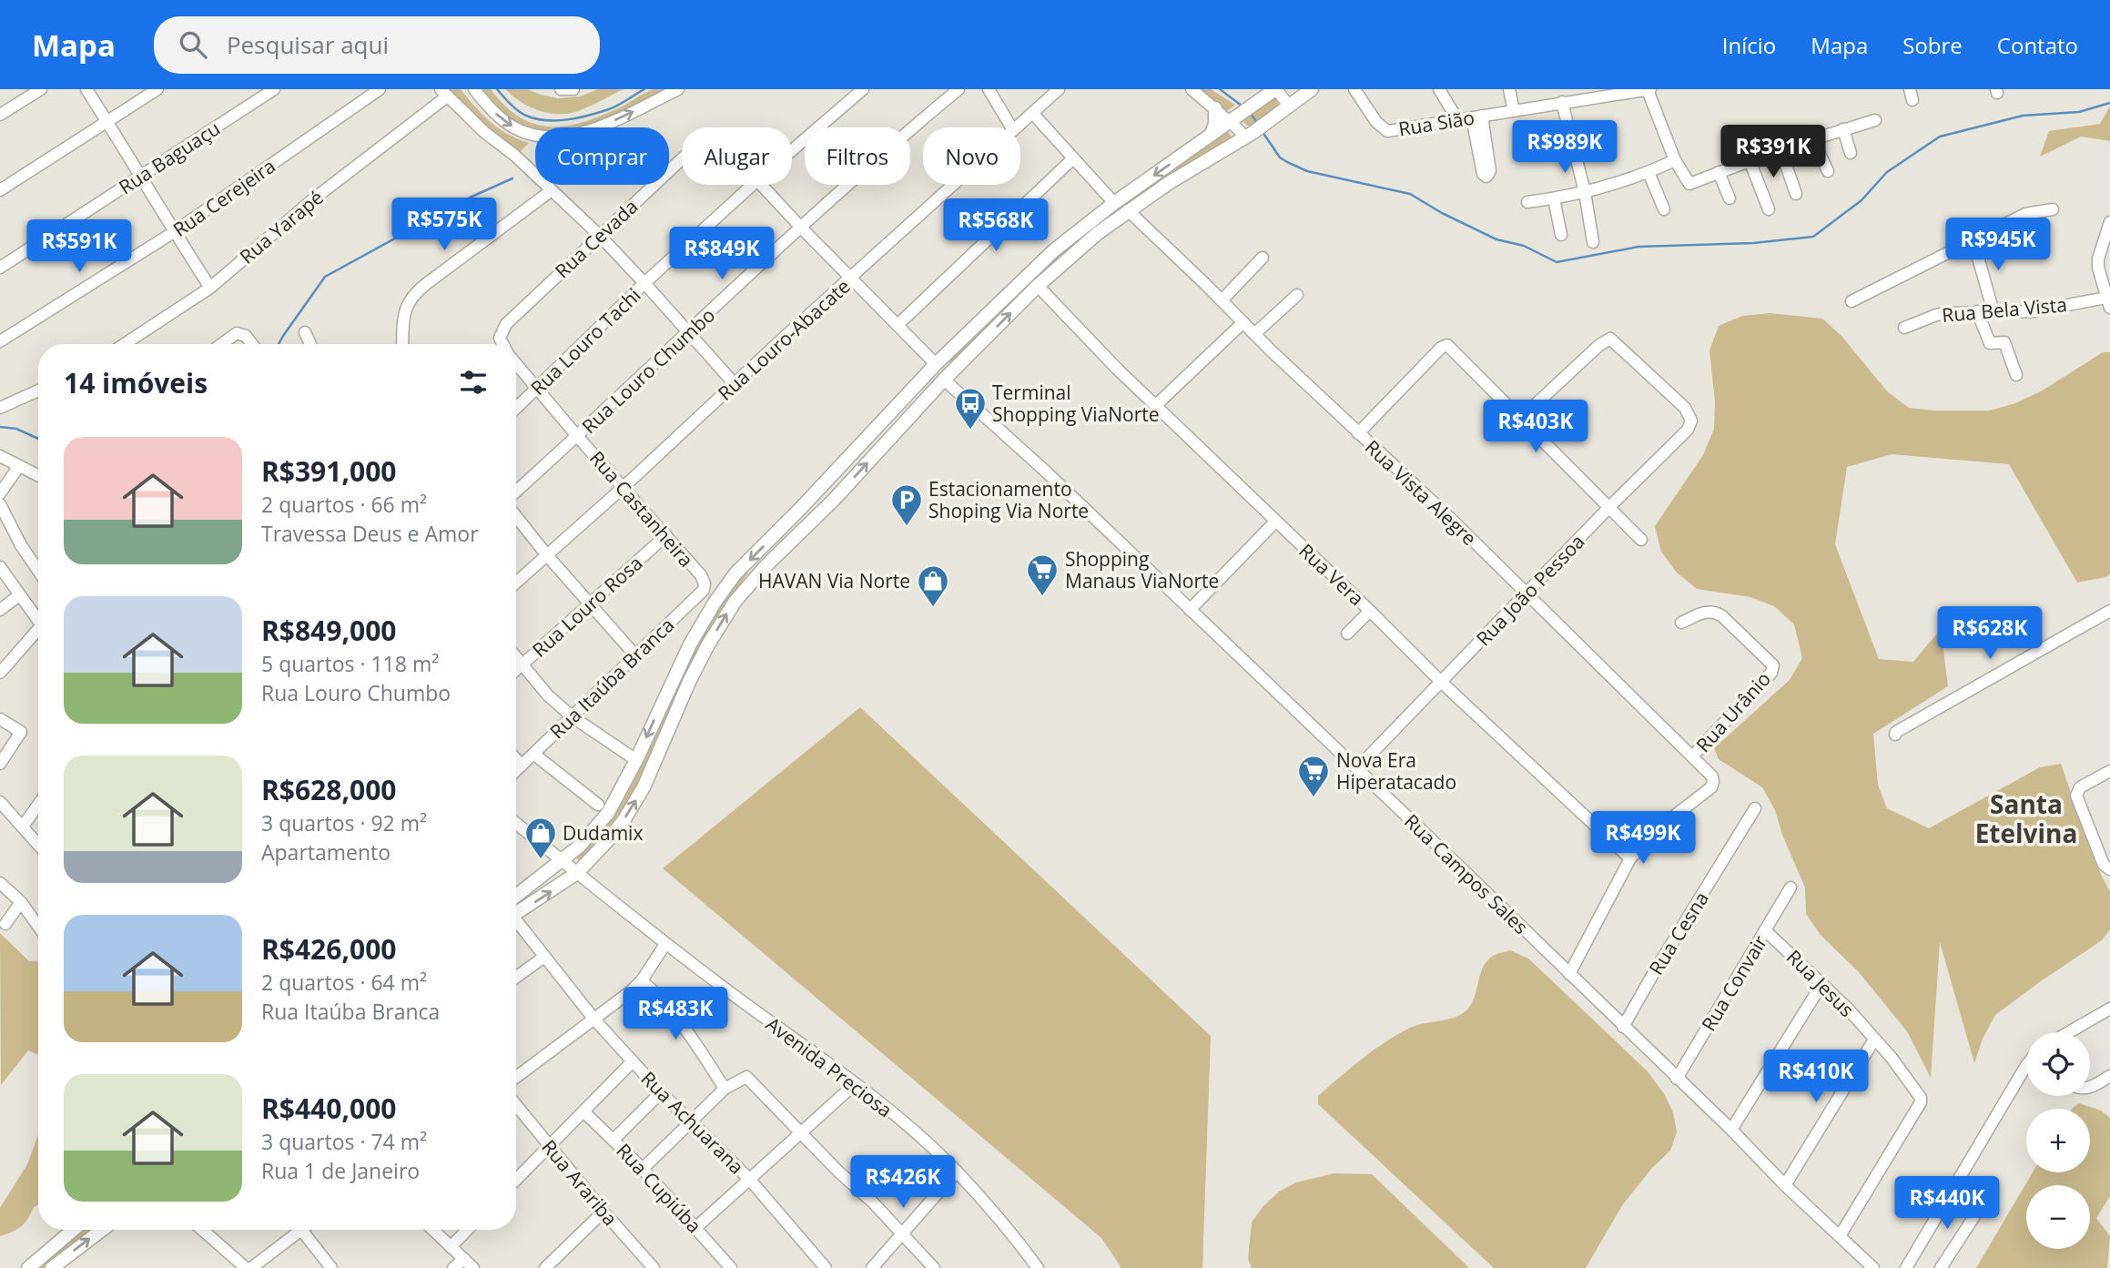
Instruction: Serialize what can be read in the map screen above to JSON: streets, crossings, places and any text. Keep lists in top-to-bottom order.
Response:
{
  "streets": {
    "street": [
      "Rua Sião",
      "Rua Baguaçu",
      "Rua Cerejeira",
      "Rua Yarapé",
      "Rua Cevada",
      "Rua Bela Vista",
      "Rua Louro-Abacate",
      "Rua Louro Tachi",
      "Rua Louro Chumbo",
      "Rua Vista Alegre",
      "Rua Castanheira",
      "Rua Vera",
      "Rua João Pessoa",
      "Rua Louro Rosa",
      "Rua Itaúba Branca",
      "Rua Urânio",
      "Rua Campos Sales",
      "Rua Cesna",
      "Rua Convair",
      "Rua Jesus",
      "Avenida Preciosa",
      "Rua Achuarana",
      "Rua Arariba",
      "Rua Cupiúba"
    ]
  },
  "crossings": [
    ["Rua Cevada", "Rua Castanheira"],
    ["Rua Louro-Abacate", "Rua Castanheira"],
    ["Rua Louro Tachi", "Rua Castanheira"],
    ["Rua Louro Chumbo", "Rua Castanheira"],
    ["Rua Vista Alegre", "Rua Vera"],
    ["Rua Vista Alegre", "Rua João Pessoa"],
    ["Rua Vista Alegre", "Rua Urânio"],
    ["Rua Castanheira", "Rua Louro Rosa"],
    ["Rua Castanheira", "Rua Itaúba Branca"],
    ["Rua Vera", "Rua João Pessoa"],
    ["Rua João Pessoa", "Rua Campos Sales"],
    ["Rua Campos Sales", "Rua Cesna"],
    ["Rua Campos Sales", "Rua Convair"],
    ["Rua Campos Sales", "Rua Jesus"],
    ["Rua Convair", "Rua Jesus"]
  ],
  "districts": ["Santa Etelvina"],
  "places": {
    "bus stop": ["Terminal Shopping ViaNorte"],
    "parking": ["Estacionamento Shoping Via Norte"],
    "supermarket": ["Shopping Manaus ViaNorte", "Nova Era Hiperatacado"],
    "shop": ["HAVAN Via Norte", "Dudamix"]
  },
  "page": {
    "header": "Mapa",
    "search": "Pesquisar aqui",
    "nav": [
      "Início",
      "Mapa",
      "Sobre",
      "Contato"
    ],
    "price": [
      "R$989K",
      "R$391K",
      "R$575K",
      "R$568K",
      "R$945K",
      "R$591K",
      "R$849K",
      "R$403K",
      "R$628K",
      "R$499K",
      "R$483K",
      "R$410K",
      "R$426K",
      "R$440K"
    ],
    "chip": [
      "Comprar",
      "Alugar",
      "Filtros",
      "Novo"
    ],
    "heading": "14 imóveis",
    "list": [
      {
        "name": "R$391,000",
        "note": "2 quartos · 66 m² · Travessa Deus e Amor"
      },
      {
        "name": "R$849,000",
        "note": "5 quartos · 118 m² · Rua Louro Chumbo"
      },
      {
        "name": "R$628,000",
        "note": "3 quartos · 92 m² · Apartamento"
      },
      {
        "name": "R$426,000",
        "note": "2 quartos · 64 m² · Rua Itaúba Branca"
      },
      {
        "name": "R$440,000",
        "note": "3 quartos · 74 m² · Rua 1 de Janeiro"
      }
    ],
    "map_buttons": ["+", "−"]
  }
}
